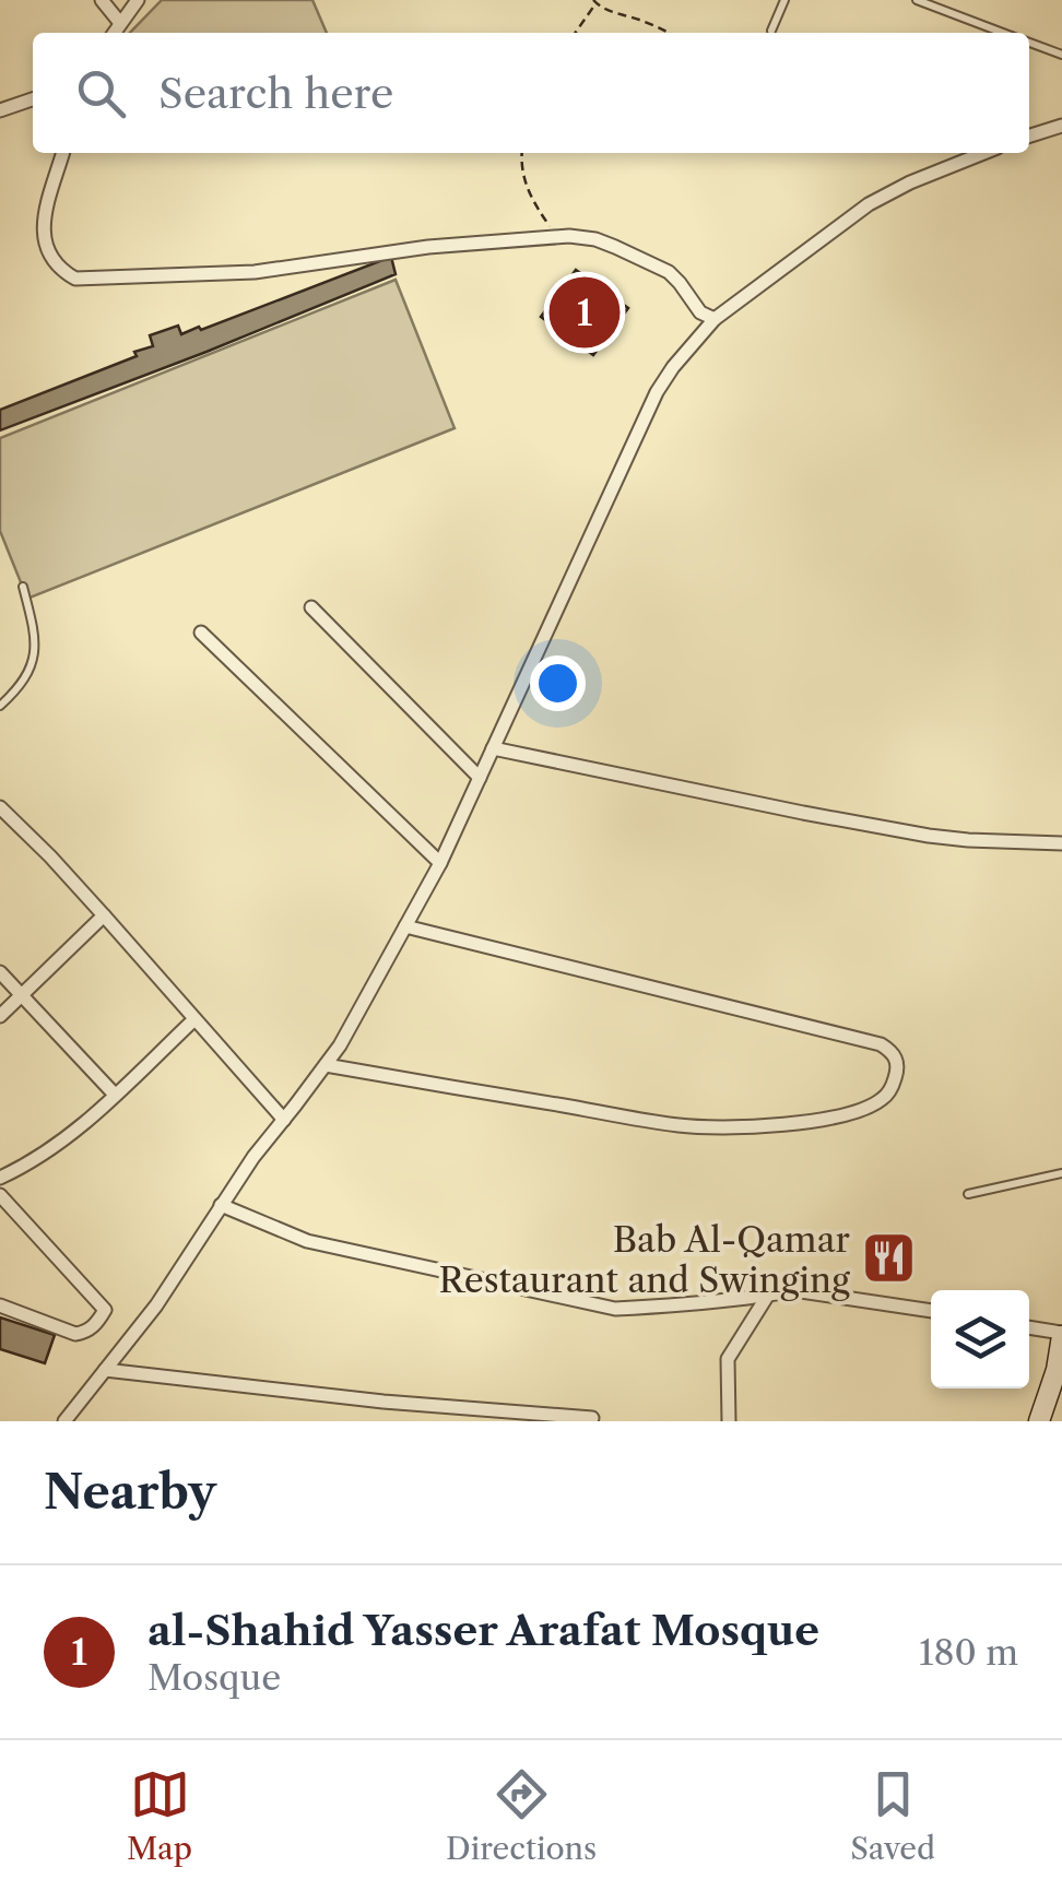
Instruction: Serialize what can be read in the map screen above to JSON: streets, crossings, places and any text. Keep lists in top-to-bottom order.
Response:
{
  "places": {
    "restaurant": ["Bab Al-Qamar Restaurant and Swinging"]
  },
  "page": {
    "search": "Search here",
    "pins": "1",
    "heading": "Nearby",
    "list": [
      {
        "mark": "1",
        "name": "al-Shahid Yasser Arafat Mosque",
        "note": "Mosque",
        "value": "180 m"
      }
    ],
    "nav": ["Map", "Directions", "Saved"]
  }
}
